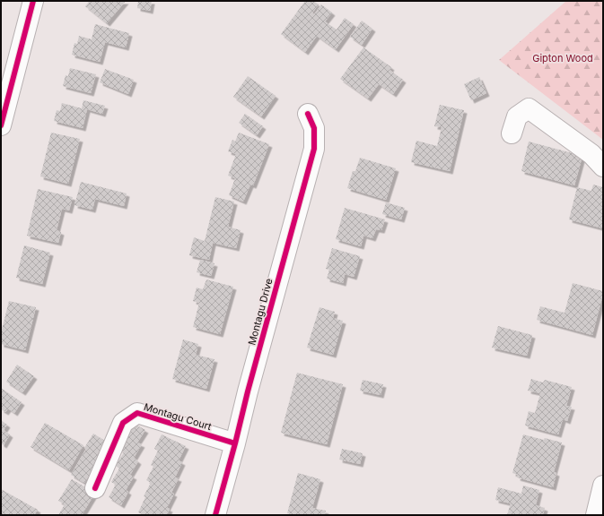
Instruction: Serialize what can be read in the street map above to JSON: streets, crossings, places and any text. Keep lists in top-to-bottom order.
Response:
{
  "streets": {
    "street": ["Montagu Drive", "Montagu Court"]
  },
  "crossings": [
    ["Montagu Drive", "Montagu Court"]
  ],
  "parks": ["Gipton Wood"]
}
